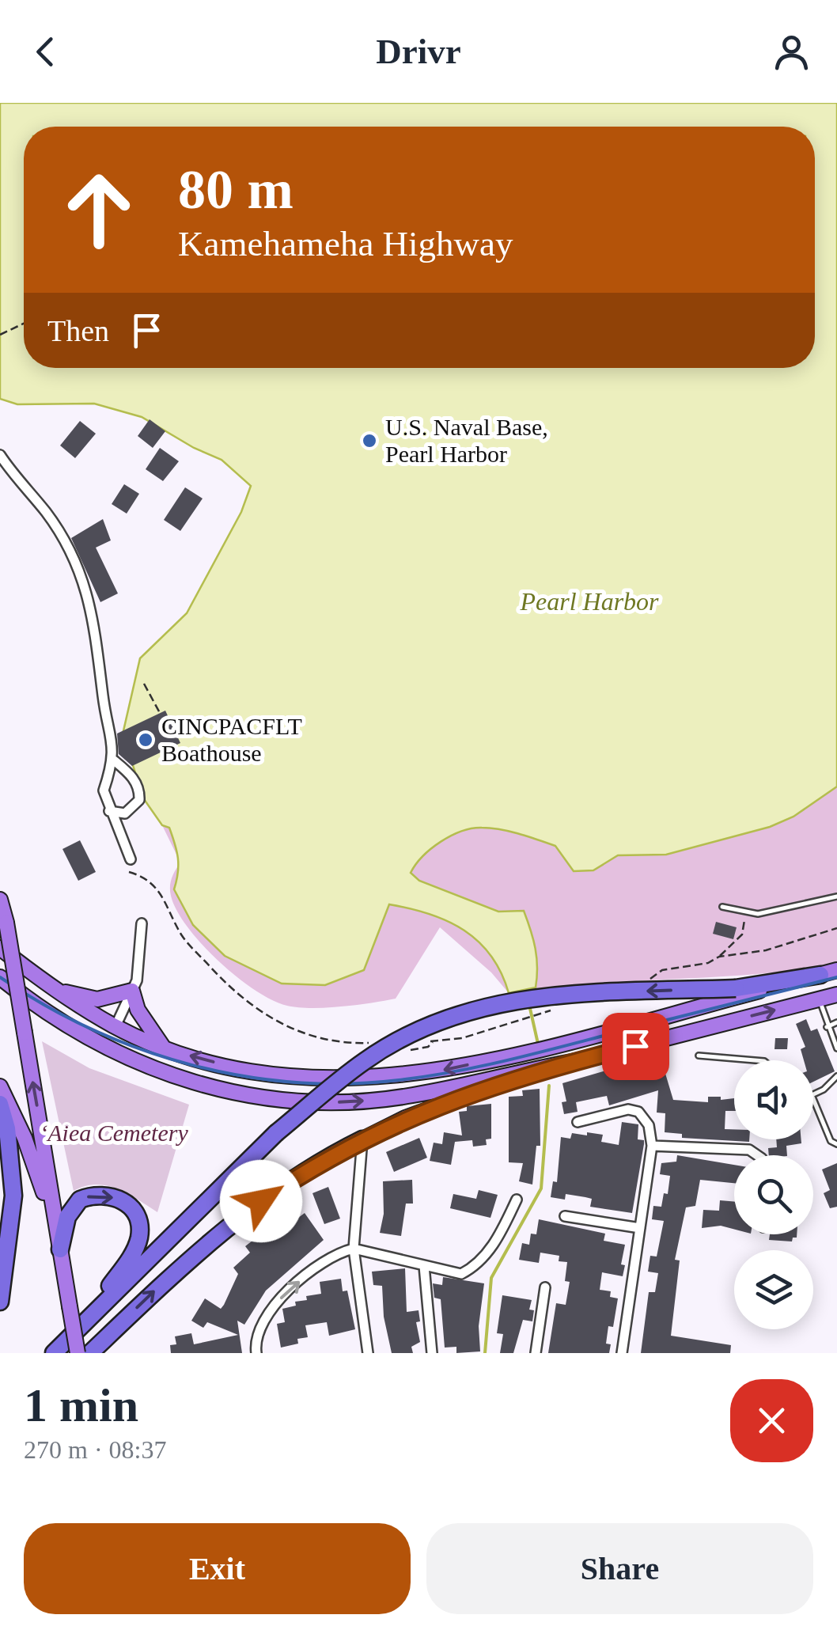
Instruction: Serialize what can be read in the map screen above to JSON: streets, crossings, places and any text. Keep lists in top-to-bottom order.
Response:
{
  "water": ["Pearl Harbor"],
  "parks": ["ʻAiea Cemetery"],
  "places": ["U.S. Naval Base, Pearl Harbor", "CINCPACFLT Boathouse"],
  "page": {
    "header": "Drivr",
    "turn": ["80 m", "Kamehameha Highway"],
    "then": "Then",
    "heading": ["1 min", "270 m · 08:37"],
    "buttons": ["Exit", "Share"]
  }
}
